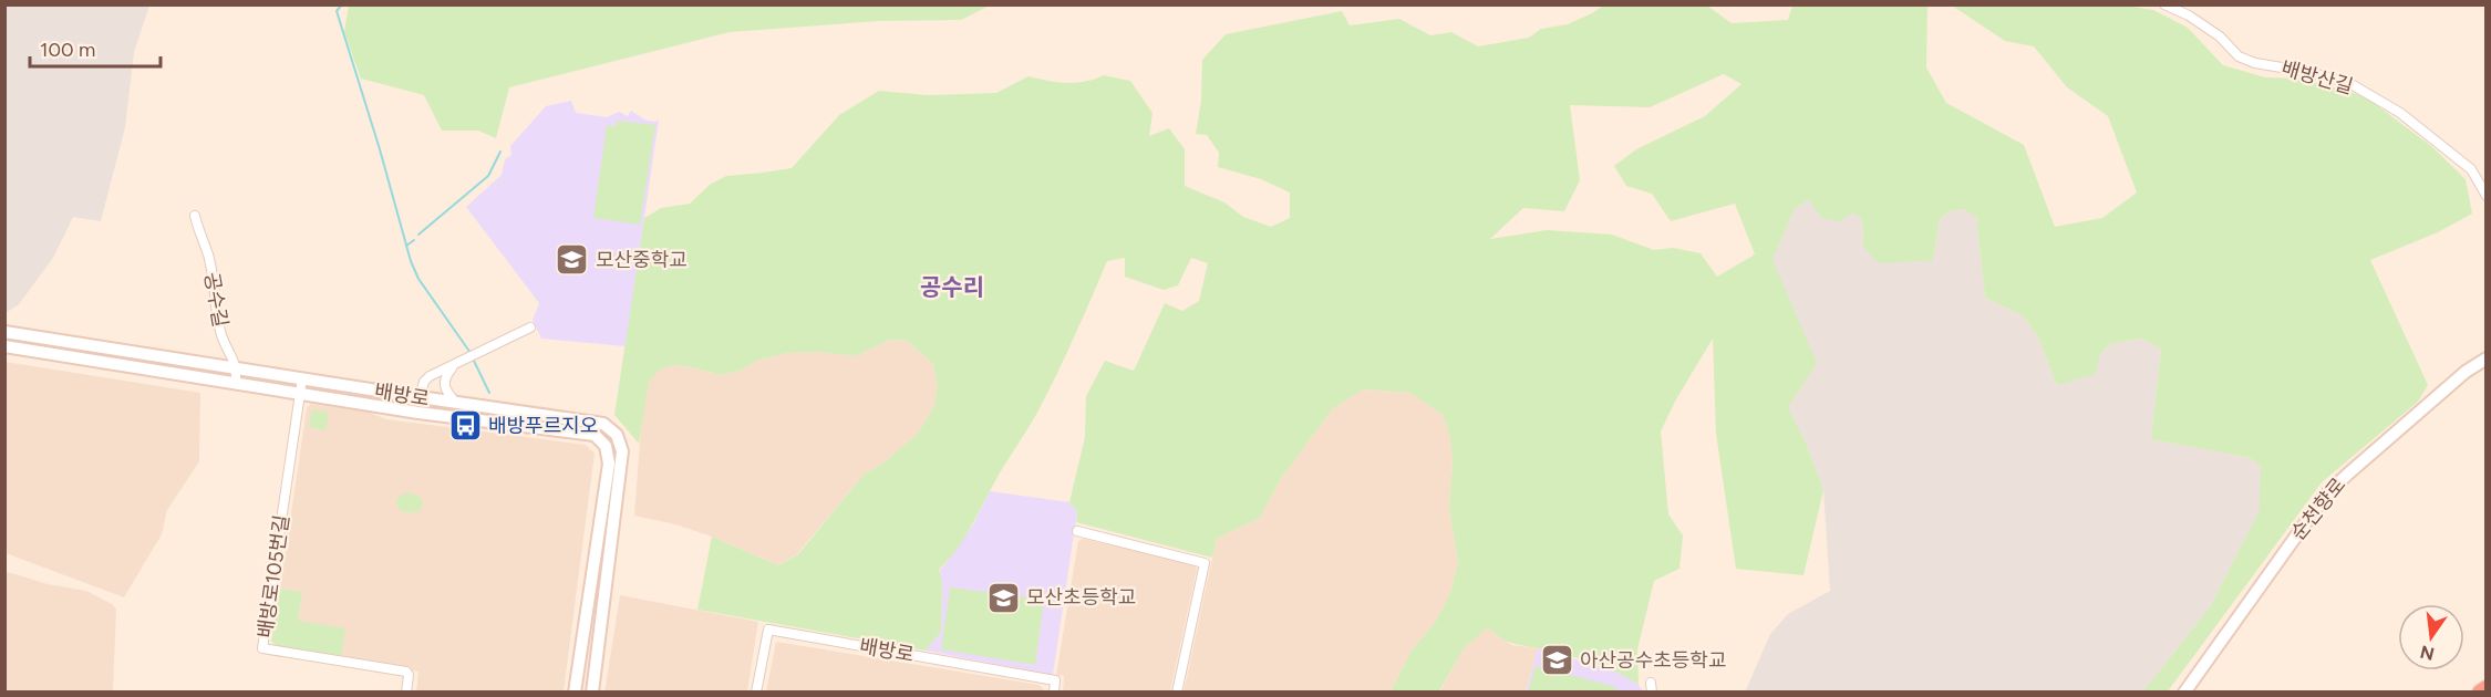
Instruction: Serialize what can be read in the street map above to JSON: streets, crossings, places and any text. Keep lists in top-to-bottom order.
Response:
{
  "streets": {
    "street": [
      "배방산길",
      "공수길",
      "배방로",
      "순천향로",
      "배방로105번길"
    ]
  },
  "crossings": [
    ["공수길", "배방로"],
    ["배방로", "배방로105번길"]
  ],
  "districts": ["공수리"],
  "places": {
    "school or university": ["모산중학교", "모산초등학교", "아산공수초등학교"],
    "bus stop": ["배방푸르지오"]
  },
  "scale_bar": "100 m",
  "north": "bottom"
}
